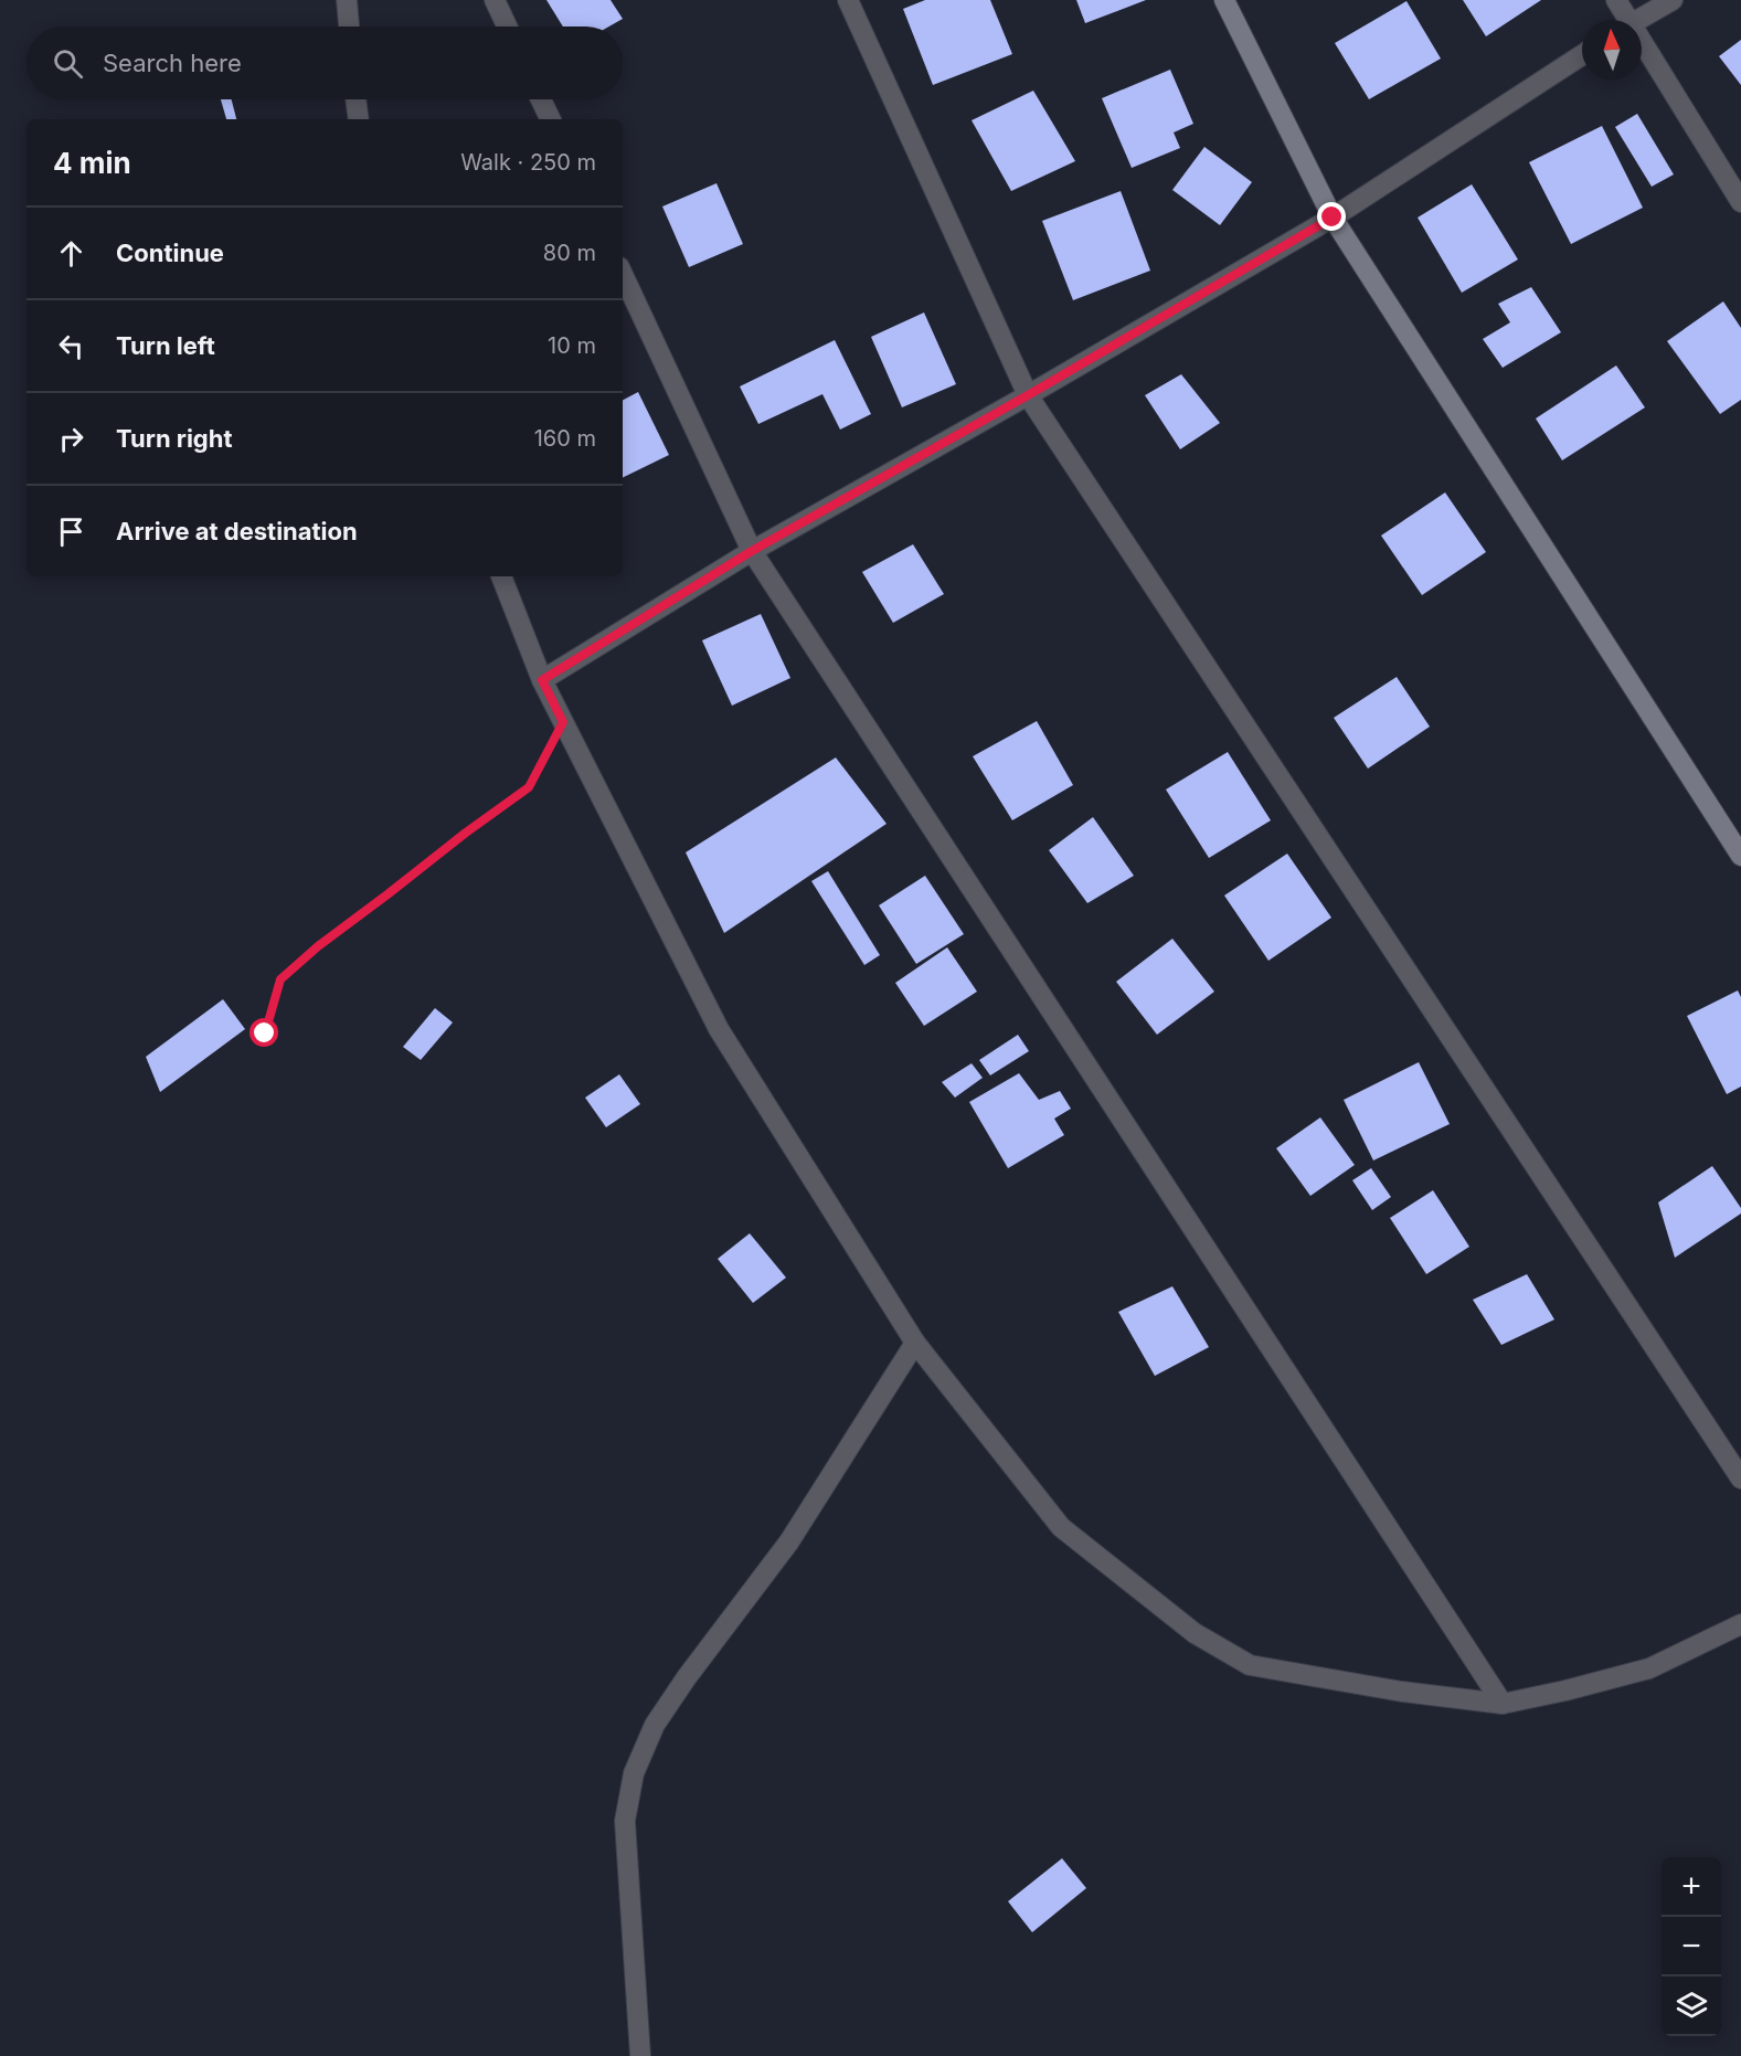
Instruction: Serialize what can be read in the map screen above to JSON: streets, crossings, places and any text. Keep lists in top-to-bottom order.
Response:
{
  "north": "top",
  "page": {
    "search": "Search here",
    "heading": ["4 min", "Walk · 250 m"],
    "list": [
      ["Continue", "80 m"],
      ["Turn left", "10 m"],
      ["Turn right", "160 m"],
      "Arrive at destination"
    ],
    "map_buttons": ["+", "−"]
  }
}
